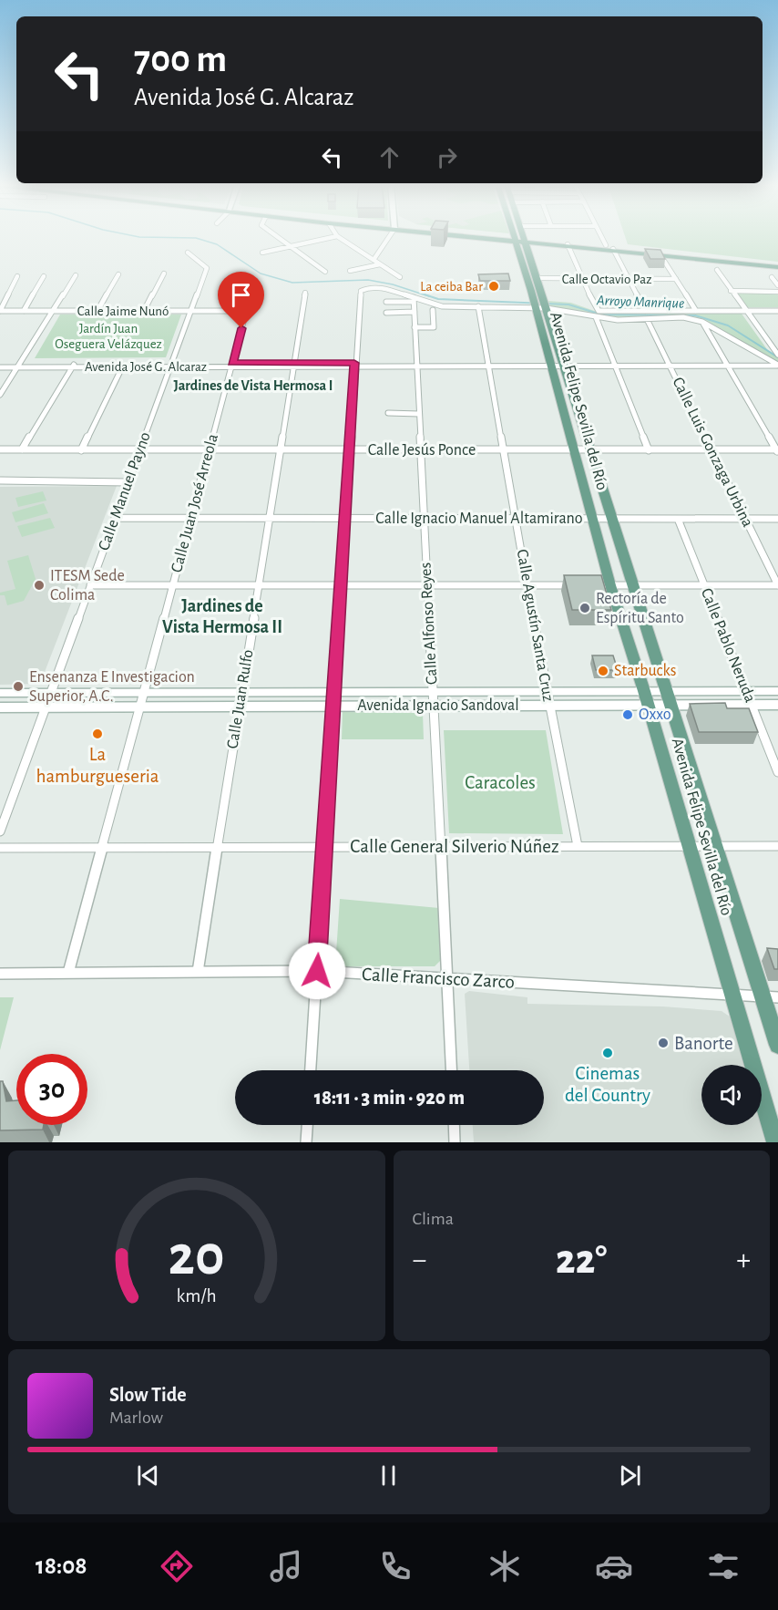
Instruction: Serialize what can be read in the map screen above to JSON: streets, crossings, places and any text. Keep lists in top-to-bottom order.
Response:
{
  "streets": {
    "main road": ["Avenida Felipe Sevilla del Río", "Avenida Ignacio Sandoval"],
    "street": [
      "Calle Octavio Paz",
      "Calle Jaime Nunó",
      "Avenida José G. Alcaraz",
      "Calle Jesús Ponce",
      "Calle Luis Gonzaga Urbina",
      "Calle Manuel Payno",
      "Calle Juan José Arreola",
      "Calle Ignacio Manuel Altamirano",
      "Calle Alfonso Reyes",
      "Calle Agustín Santa Cruz",
      "Calle Pablo Neruda",
      "Calle Juan Rulfo",
      "Calle General Silverio Núñez",
      "Calle Francisco Zarco"
    ]
  },
  "crossings": [
    ["Calle Octavio Paz", "Avenida Felipe Sevilla del Río"],
    ["Calle Jaime Nunó", "Calle Manuel Payno"],
    ["Calle Jaime Nunó", "Calle Juan José Arreola"],
    ["Avenida José G. Alcaraz", "Avenida Felipe Sevilla del Río"],
    ["Avenida José G. Alcaraz", "Calle Luis Gonzaga Urbina"],
    ["Avenida José G. Alcaraz", "Calle Manuel Payno"],
    ["Avenida José G. Alcaraz", "Calle Juan José Arreola"],
    ["Avenida José G. Alcaraz", "Calle Alfonso Reyes"],
    ["Avenida José G. Alcaraz", "Calle Agustín Santa Cruz"],
    ["Avenida José G. Alcaraz", "Calle Juan Rulfo"],
    ["Avenida Felipe Sevilla del Río", "Calle Jesús Ponce"],
    ["Avenida Felipe Sevilla del Río", "Calle Ignacio Manuel Altamirano"],
    ["Avenida Felipe Sevilla del Río", "Avenida Ignacio Sandoval"],
    ["Avenida Felipe Sevilla del Río", "Calle General Silverio Núñez"],
    ["Avenida Felipe Sevilla del Río", "Calle Francisco Zarco"],
    ["Calle Jesús Ponce", "Calle Luis Gonzaga Urbina"],
    ["Calle Jesús Ponce", "Calle Manuel Payno"],
    ["Calle Jesús Ponce", "Calle Juan José Arreola"],
    ["Calle Jesús Ponce", "Calle Alfonso Reyes"],
    ["Calle Jesús Ponce", "Calle Agustín Santa Cruz"],
    ["Calle Jesús Ponce", "Calle Juan Rulfo"],
    ["Calle Luis Gonzaga Urbina", "Calle Ignacio Manuel Altamirano"],
    ["Calle Manuel Payno", "Calle Ignacio Manuel Altamirano"],
    ["Calle Manuel Payno", "Avenida Ignacio Sandoval"],
    ["Calle Juan José Arreola", "Calle Ignacio Manuel Altamirano"],
    ["Calle Juan José Arreola", "Avenida Ignacio Sandoval"],
    ["Calle Juan José Arreola", "Calle General Silverio Núñez"],
    ["Calle Juan José Arreola", "Calle Francisco Zarco"],
    ["Calle Ignacio Manuel Altamirano", "Calle Alfonso Reyes"],
    ["Calle Ignacio Manuel Altamirano", "Calle Agustín Santa Cruz"],
    ["Calle Ignacio Manuel Altamirano", "Calle Pablo Neruda"],
    ["Calle Ignacio Manuel Altamirano", "Calle Juan Rulfo"],
    ["Calle Alfonso Reyes", "Avenida Ignacio Sandoval"],
    ["Calle Alfonso Reyes", "Calle General Silverio Núñez"],
    ["Calle Alfonso Reyes", "Calle Francisco Zarco"],
    ["Calle Agustín Santa Cruz", "Avenida Ignacio Sandoval"],
    ["Calle Agustín Santa Cruz", "Calle General Silverio Núñez"],
    ["Calle Pablo Neruda", "Avenida Ignacio Sandoval"],
    ["Calle Juan Rulfo", "Avenida Ignacio Sandoval"],
    ["Calle Juan Rulfo", "Calle General Silverio Núñez"],
    ["Calle Juan Rulfo", "Calle Francisco Zarco"]
  ],
  "districts": ["Jardines de Vista Hermosa I", "Jardines de Vista Hermosa II"],
  "water": ["Arroyo Manrique"],
  "parks": ["Jardín Juan Oseguera Velázquez", "Caracoles"],
  "places": [
    "La ceiba Bar",
    "ITESM Sede Colima",
    "Rectoría de Espíritu Santo",
    "Starbucks",
    "Ensenanza E Investigacion Superior, A.C.",
    "Oxxo",
    "La hamburgueseria",
    "Banorte",
    "Cinemas del Country"
  ],
  "page": {
    "turn": ["700 m", "Avenida José G. Alcaraz"],
    "limit": "30",
    "trip": "18:11 · 3 min · 920 m",
    "tile": "Clima",
    "heat": ["−", "22°", "+"],
    "song": ["Slow Tide", "Marlow"],
    "tabs": "18:08",
    "gauge": ["20", "km/h"]
  }
}
